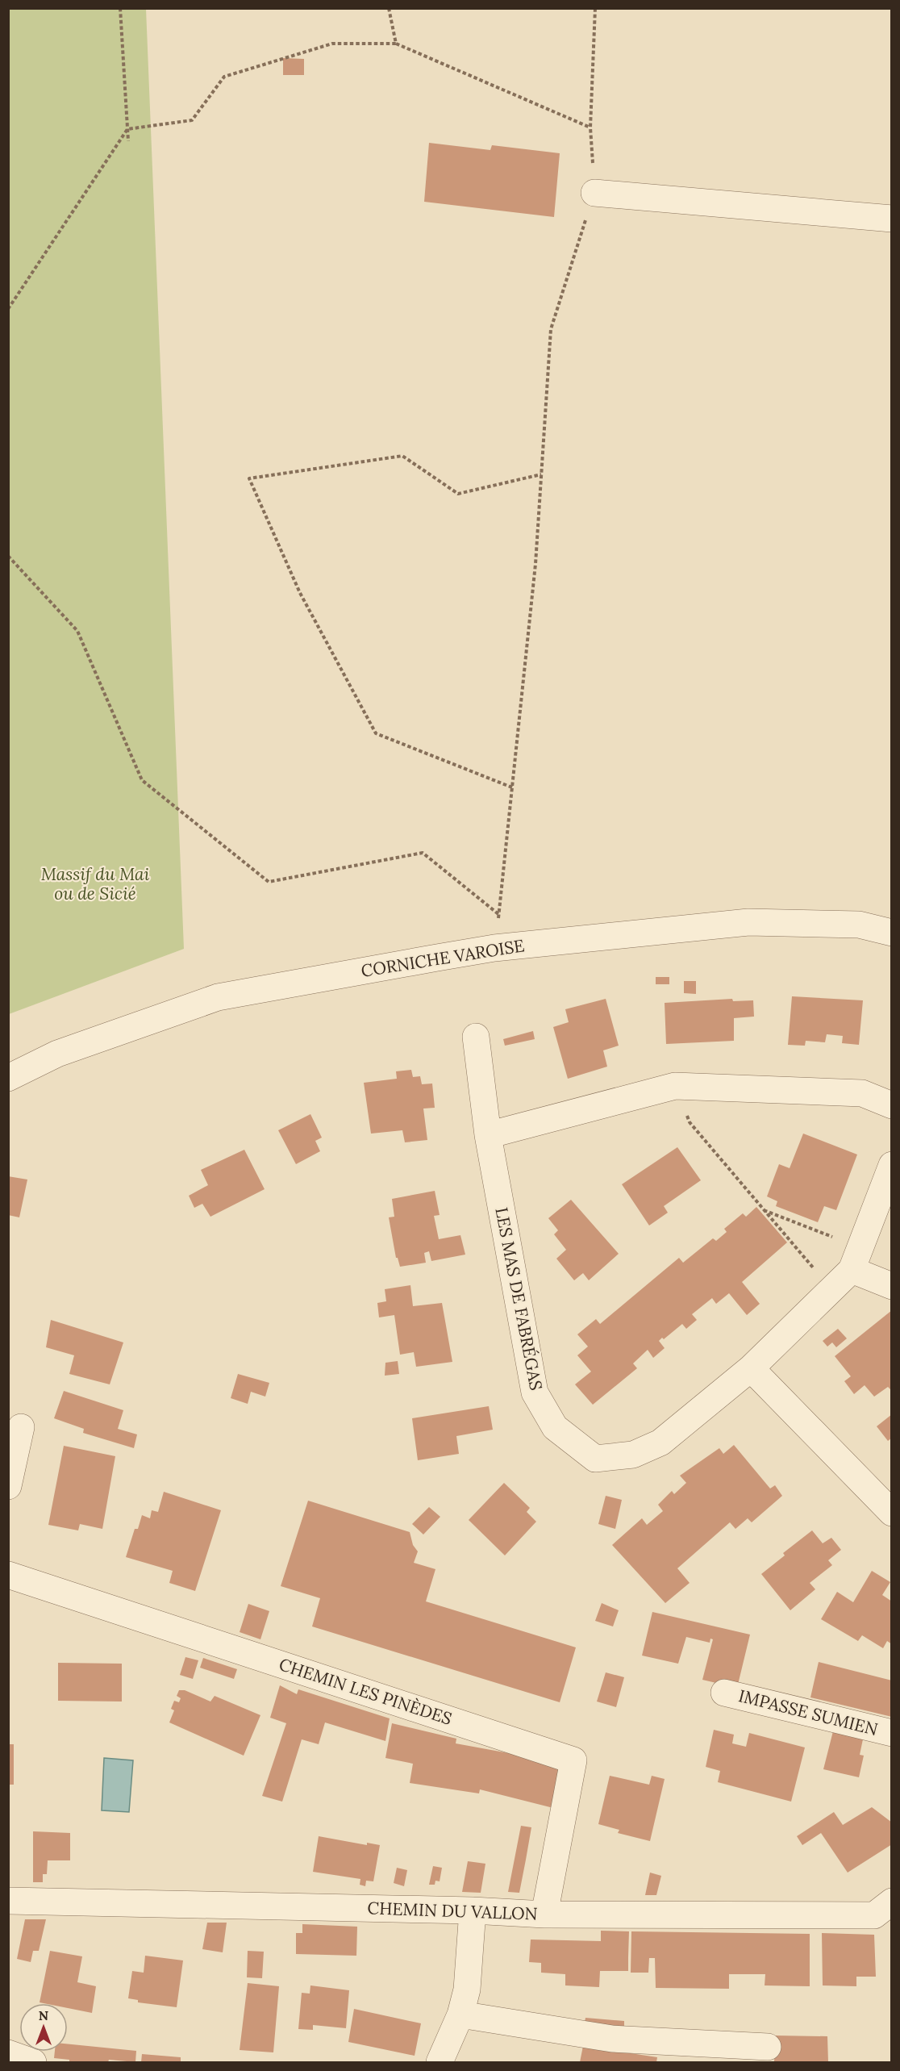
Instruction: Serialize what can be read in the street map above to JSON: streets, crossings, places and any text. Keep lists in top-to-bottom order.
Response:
{
  "streets": {
    "street": [
      "CORNICHE VAROISE",
      "LES MAS DE FABRÉGAS",
      "CHEMIN LES PINÈDES",
      "IMPASSE SUMIEN",
      "CHEMIN DU VALLON"
    ]
  },
  "crossings": [
    ["CHEMIN LES PINÈDES", "CHEMIN DU VALLON"]
  ],
  "parks": ["Massif du Mai ou de Sicié"],
  "north": "top"
}
